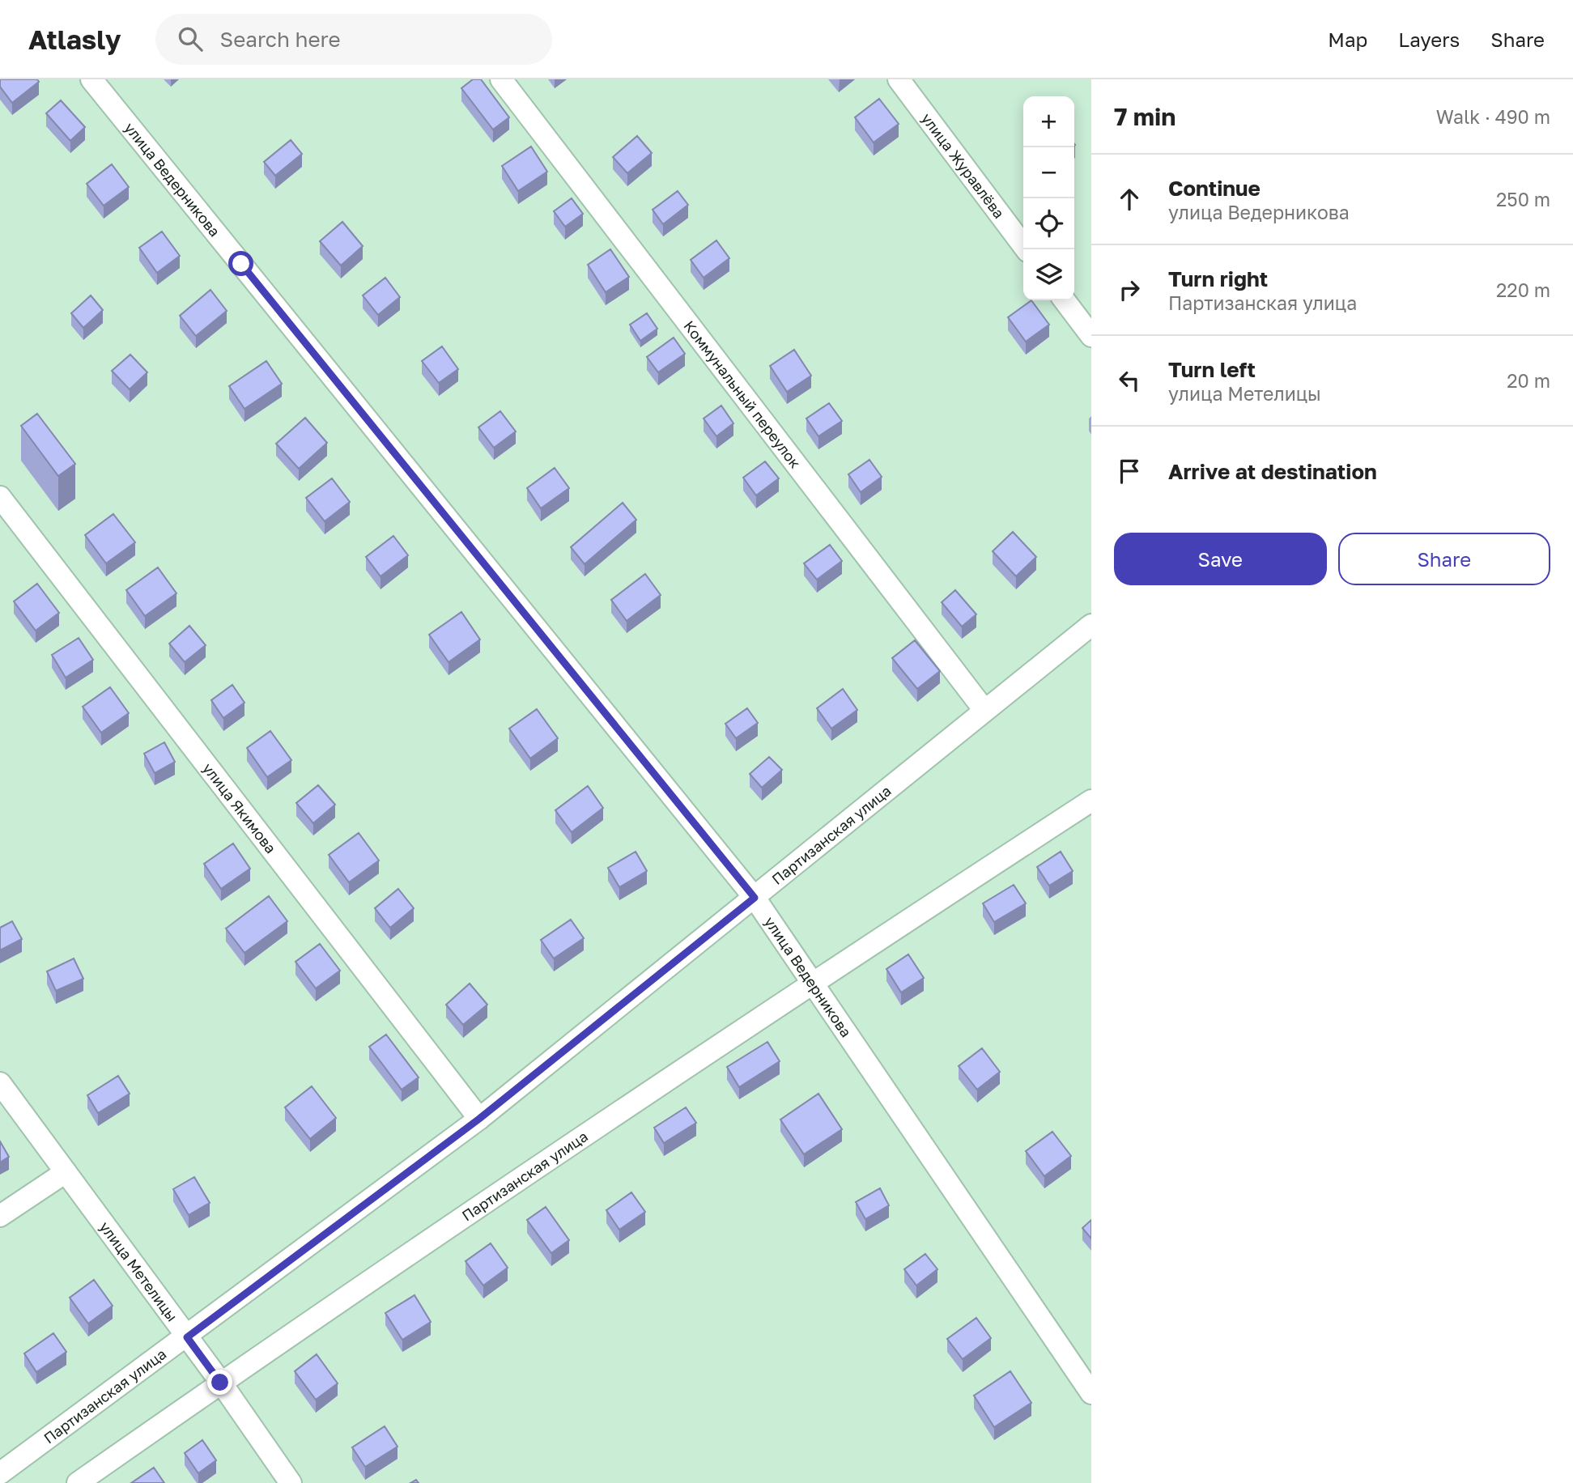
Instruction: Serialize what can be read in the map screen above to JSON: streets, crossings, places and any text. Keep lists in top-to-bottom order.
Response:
{
  "streets": {
    "street": [
      "улица Журавлёва",
      "улица Ведерникова",
      "Коммунальный переулок",
      "улица Якимова",
      "Партизанская улица",
      "улица Метелицы"
    ]
  },
  "crossings": [
    ["улица Ведерникова", "Партизанская улица"],
    ["Коммунальный переулок", "Партизанская улица"],
    ["улица Якимова", "Партизанская улица"],
    ["Партизанская улица", "улица Метелицы"]
  ],
  "page": {
    "header": "Atlasly",
    "search": "Search here",
    "nav": ["Map", "Layers", "Share"],
    "heading": ["7 min", "Walk · 490 m"],
    "map_buttons": ["+", "−"],
    "list": [
      ["Continue", "улица Ведерникова", "250 m"],
      ["Turn right", "Партизанская улица", "220 m"],
      ["Turn left", "улица Метелицы", "20 m"],
      "Arrive at destination"
    ],
    "buttons": ["Save", "Share"]
  }
}
